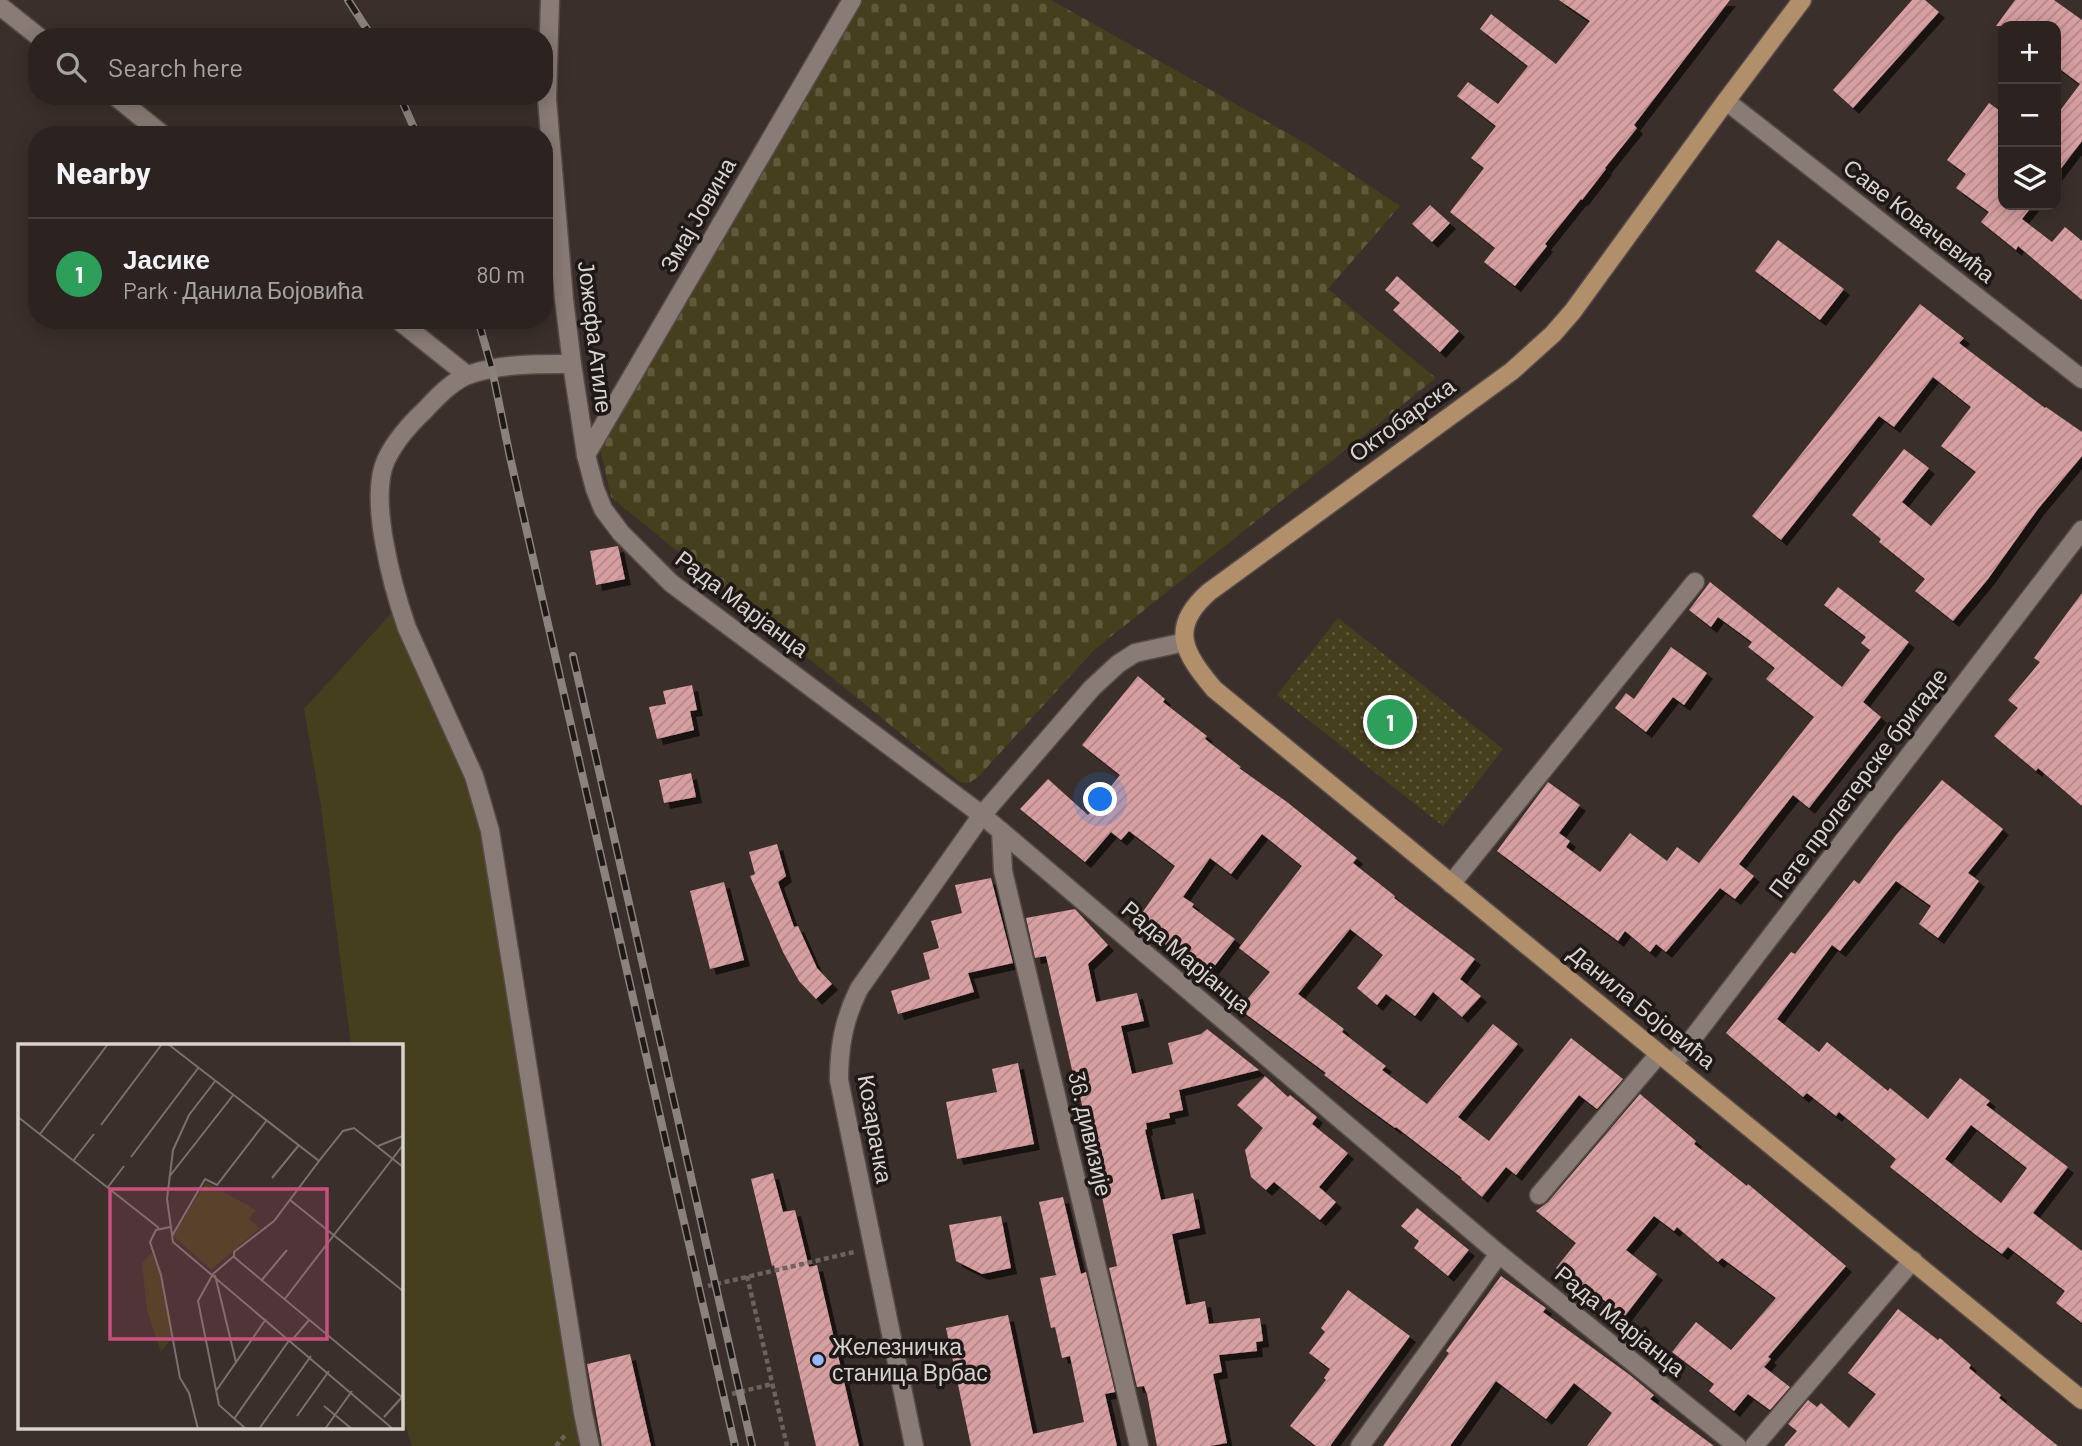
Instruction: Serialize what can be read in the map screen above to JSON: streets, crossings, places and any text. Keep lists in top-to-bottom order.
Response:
{
  "streets": {
    "main road": ["Октобарска", "Данила Бојовића"],
    "street": [
      "Змај Јовина",
      "Саве Ковачевића",
      "Јожефа Атиле",
      "Рада Марјанца",
      "Пете пролетерске бригаде",
      "Козарачка",
      "36. дивизије"
    ]
  },
  "crossings": [
    ["Змај Јовина", "Јожефа Атиле"],
    ["Саве Ковачевића", "Октобарска"],
    ["Јожефа Атиле", "Рада Марјанца"],
    ["Октобарска", "Данила Бојовића"],
    ["Рада Марјанца", "Козарачка"],
    ["Рада Марјанца", "36. дивизије"],
    ["Пете пролетерске бригаде", "Данила Бојовића"]
  ],
  "places": ["Железничка станица Врбас"],
  "page": {
    "map_buttons": ["+", "−"],
    "search": "Search here",
    "heading": "Nearby",
    "list": [
      {
        "mark": "1",
        "name": "Јасике",
        "note": "Park · Данила Бојовића",
        "value": "80 m"
      }
    ],
    "pins": "1"
  }
}
